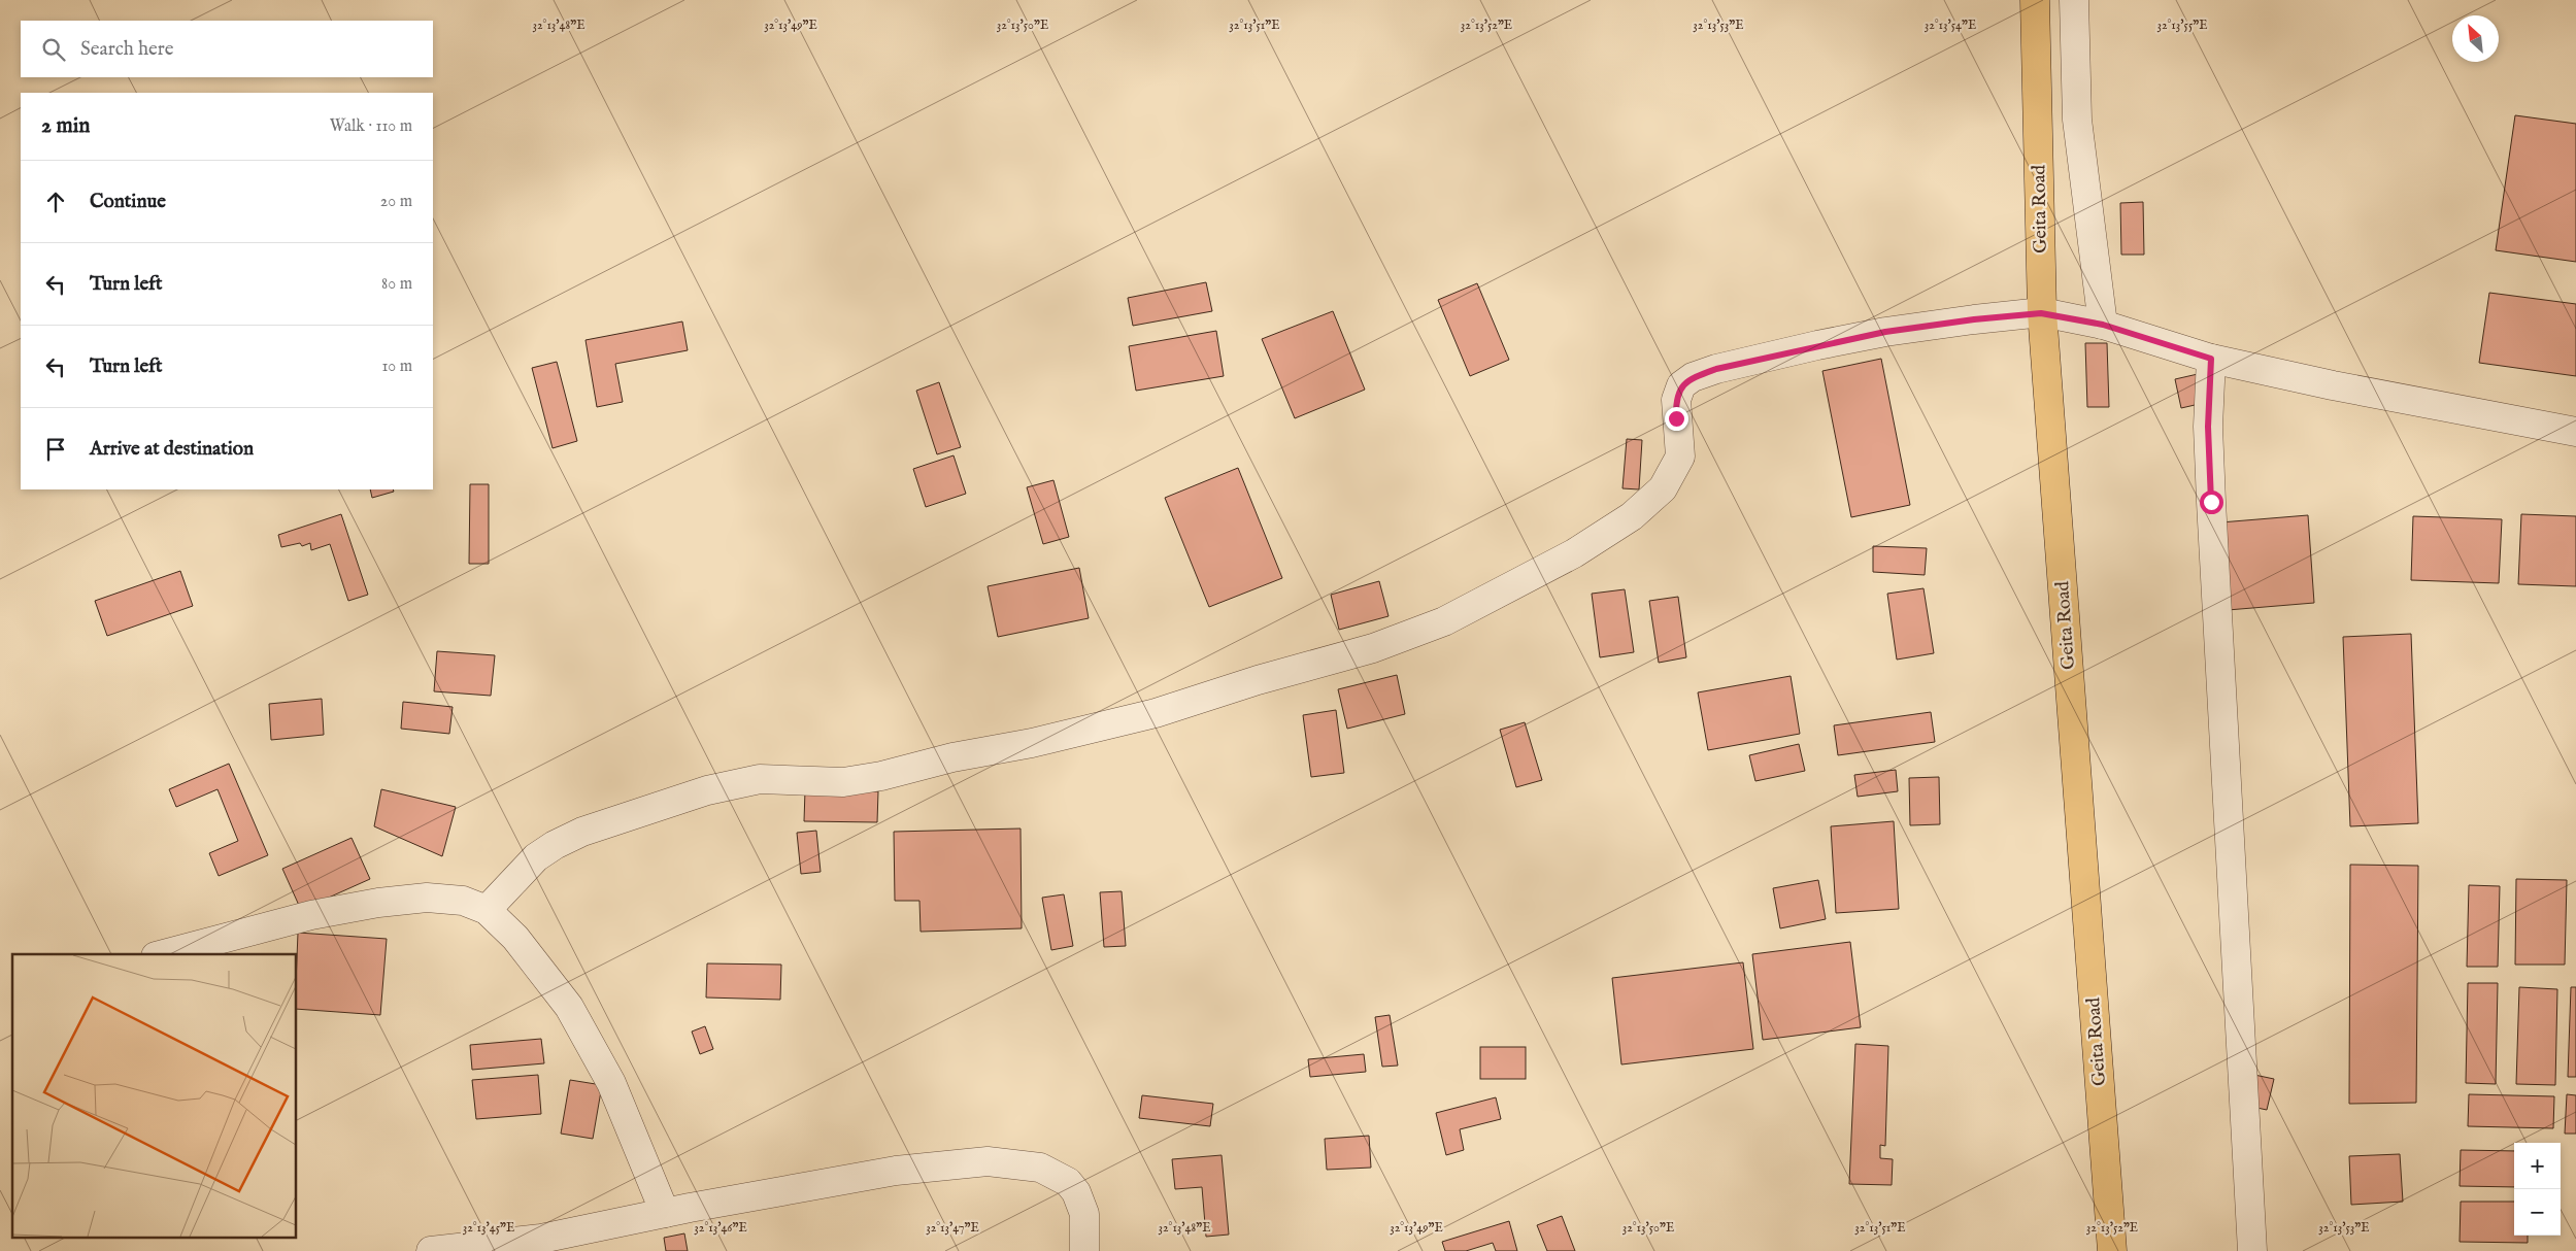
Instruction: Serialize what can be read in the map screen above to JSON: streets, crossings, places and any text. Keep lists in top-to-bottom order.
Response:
{
  "streets": {
    "highway": ["Geita Road"]
  },
  "north": "top left",
  "page": {
    "search": "Search here",
    "heading": ["2 min", "Walk · 110 m"],
    "list": [
      ["Continue", "20 m"],
      ["Turn left", "80 m"],
      ["Turn left", "10 m"],
      "Arrive at destination"
    ],
    "map_buttons": ["+", "−"]
  },
  "coordinates": [
    "32°13'48\"E",
    "32°13'49\"E",
    "32°13'50\"E",
    "32°13'51\"E",
    "32°13'52\"E",
    "32°13'53\"E",
    "32°13'54\"E",
    "32°13'55\"E",
    "32°13'45\"E",
    "32°13'46\"E",
    "32°13'47\"E"
  ]
}
